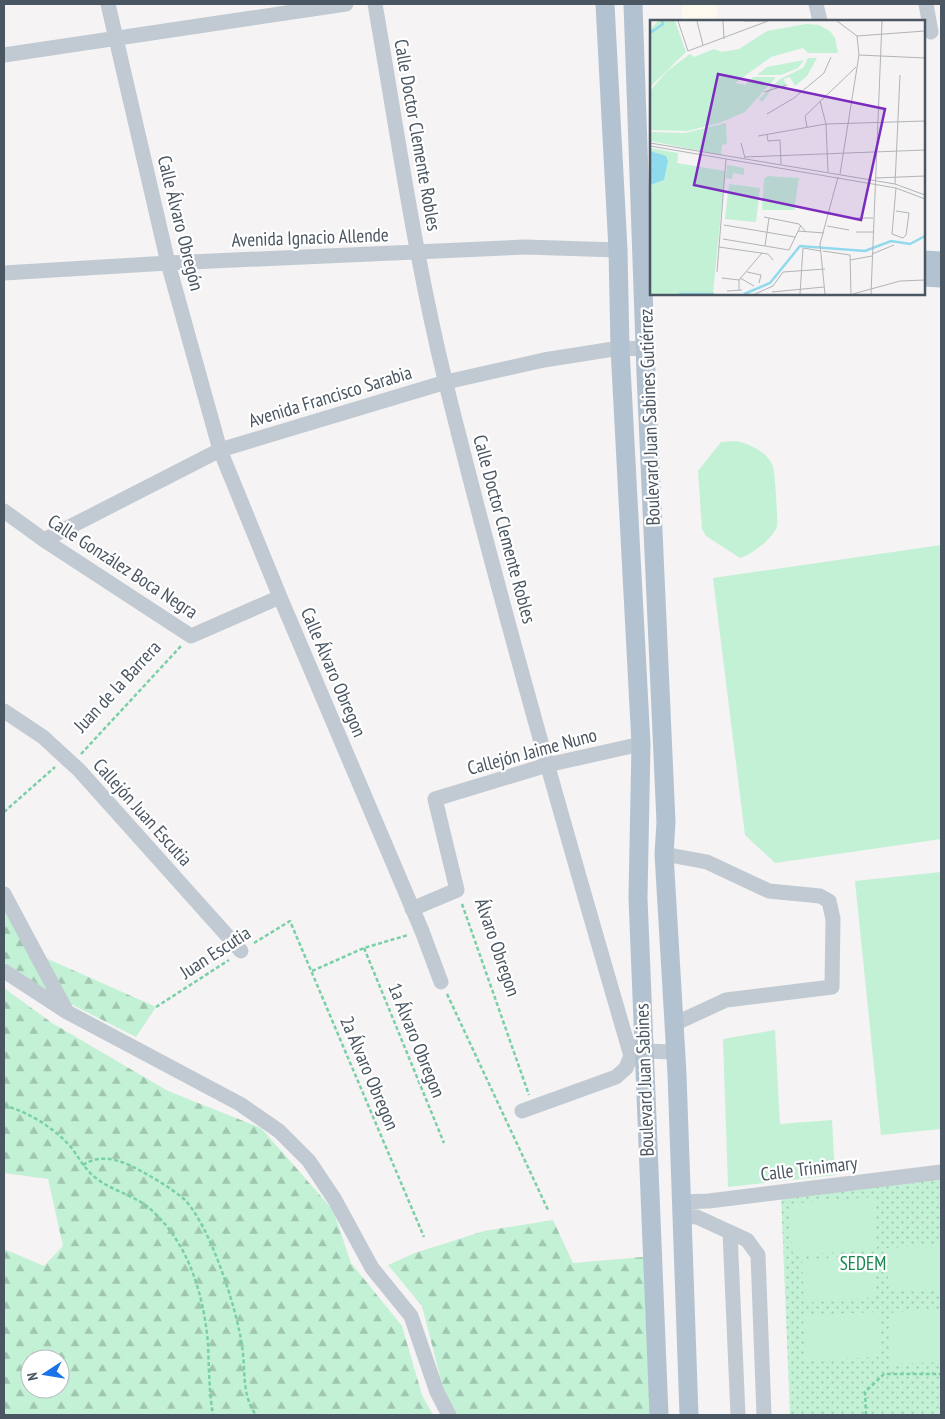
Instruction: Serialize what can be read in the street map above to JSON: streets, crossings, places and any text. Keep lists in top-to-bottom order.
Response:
{
  "streets": {
    "main road": ["Boulevard Juan Sabines Gutiérrez", "Boulevard Juan Sabines"],
    "street": [
      "Calle Doctor Clemente Robles",
      "Calle Álvaro Obregón",
      "Avenida Ignacio Allende",
      "Avenida Francisco Sarabia",
      "Calle González Boca Negra",
      "Calle Álvaro Obregon",
      "Callejón Jaime Nuno",
      "Callejón Juan Escutia",
      "Álvaro Obregon",
      "Calle Trinimary"
    ],
    "path": [
      "Juan de la Barrera",
      "Juan Escutia",
      "1a Álvaro Obregon",
      "2a Álvaro Obregon"
    ]
  },
  "crossings": [
    ["Calle Doctor Clemente Robles", "Avenida Ignacio Allende"],
    ["Calle Doctor Clemente Robles", "Avenida Francisco Sarabia"],
    ["Calle Doctor Clemente Robles", "Callejón Jaime Nuno"],
    ["Calle Doctor Clemente Robles", "Boulevard Juan Sabines"],
    ["Calle Álvaro Obregón", "Avenida Ignacio Allende"],
    ["Calle Álvaro Obregón", "Avenida Francisco Sarabia"],
    ["Calle Álvaro Obregón", "Calle Álvaro Obregon"],
    ["Avenida Ignacio Allende", "Boulevard Juan Sabines Gutiérrez"],
    ["Avenida Francisco Sarabia", "Boulevard Juan Sabines Gutiérrez"],
    ["Avenida Francisco Sarabia", "Calle González Boca Negra"],
    ["Avenida Francisco Sarabia", "Calle Álvaro Obregon"],
    ["Boulevard Juan Sabines Gutiérrez", "Callejón Jaime Nuno"],
    ["Boulevard Juan Sabines Gutiérrez", "Boulevard Juan Sabines"],
    ["Calle González Boca Negra", "Calle Álvaro Obregon"],
    ["Calle González Boca Negra", "Juan de la Barrera"],
    ["Juan de la Barrera", "Callejón Juan Escutia"],
    ["Callejón Jaime Nuno", "Álvaro Obregon"],
    ["Callejón Jaime Nuno", "Boulevard Juan Sabines"],
    ["Callejón Juan Escutia", "Juan Escutia"],
    ["Juan Escutia", "2a Álvaro Obregon"],
    ["Boulevard Juan Sabines", "Calle Trinimary"]
  ],
  "parks": ["SEDEM"],
  "north": "left"
}
